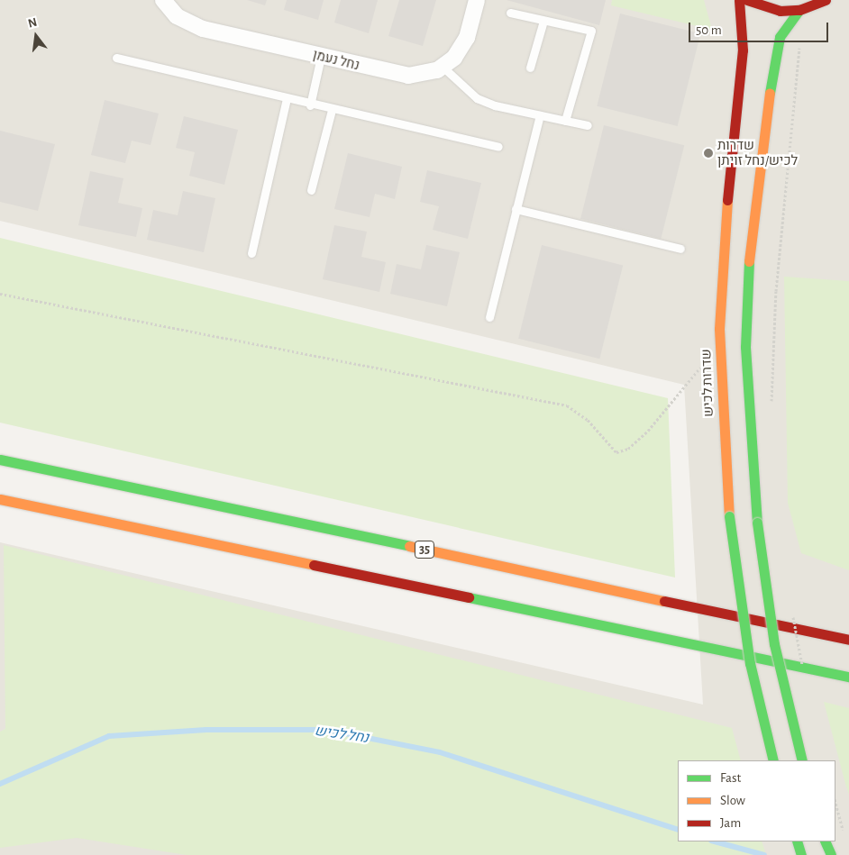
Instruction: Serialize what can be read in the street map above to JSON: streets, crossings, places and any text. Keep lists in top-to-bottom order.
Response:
{
  "streets": {
    "main road": ["שדרות לכיש", "35"],
    "street": ["נחל נעמן"]
  },
  "water": ["נחל לכיש"],
  "places": ["שדרות לכיש/נחל זויתן"],
  "legend": ["Fast", "Slow", "Jam"],
  "scale_bar": "50 m",
  "north": "top"
}
